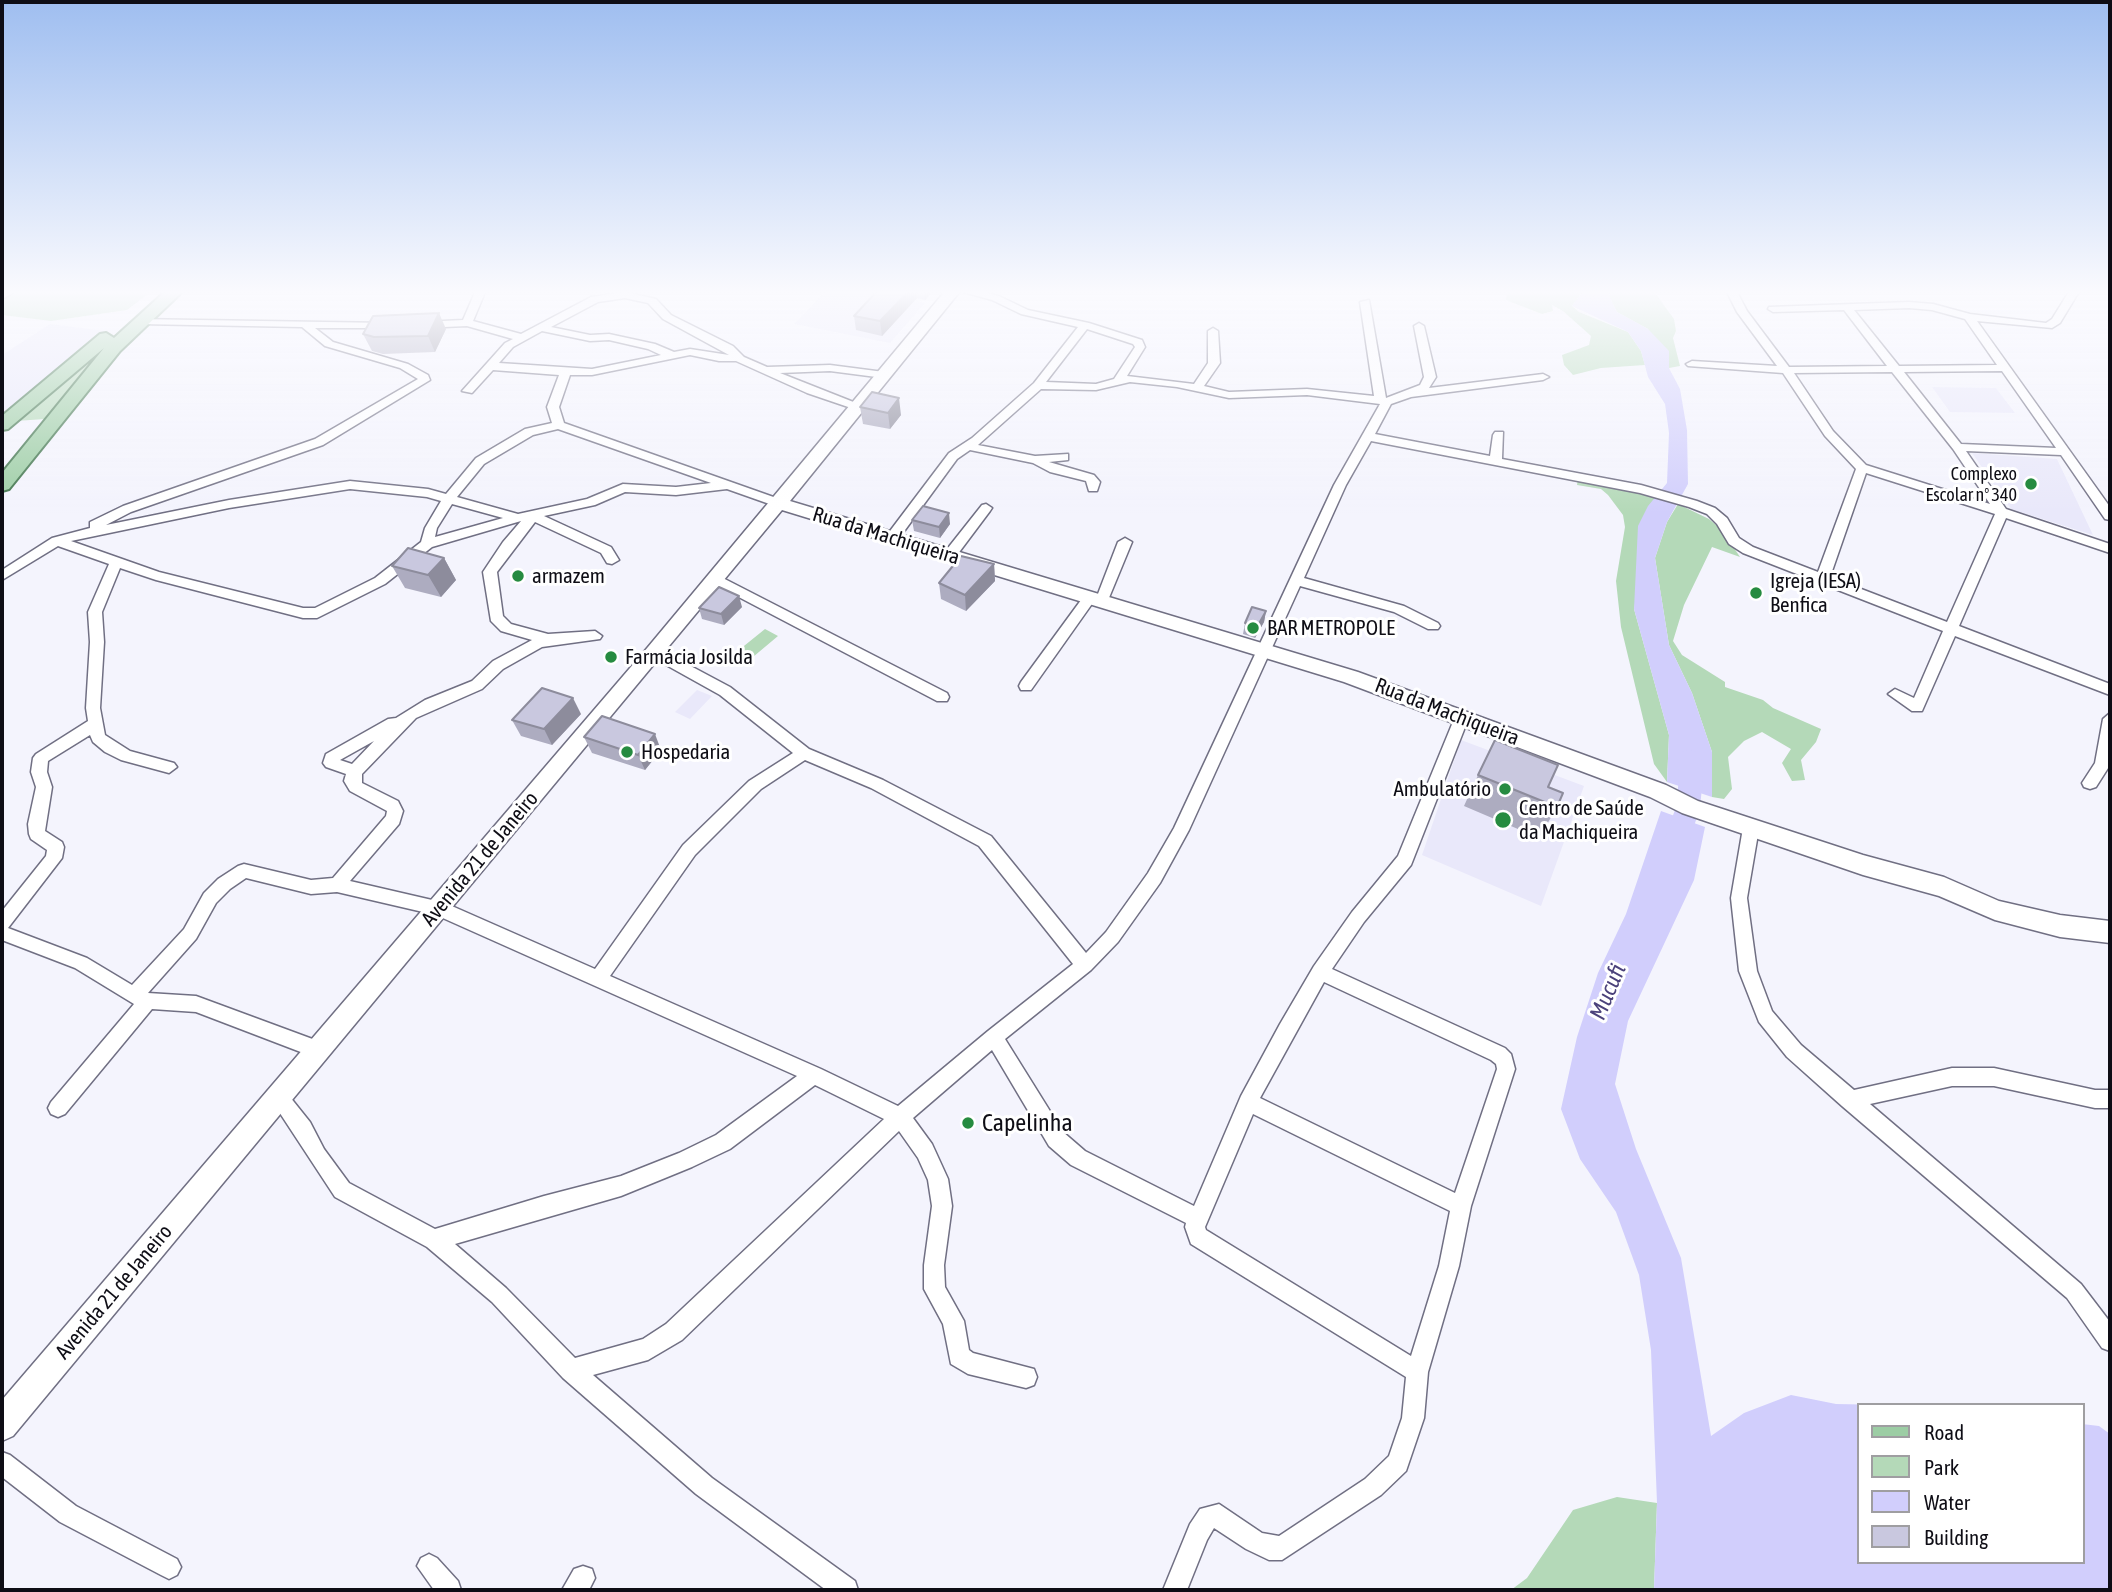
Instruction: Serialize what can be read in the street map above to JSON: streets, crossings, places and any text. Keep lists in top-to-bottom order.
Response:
{
  "streets": {
    "main road": ["Rua da Machiqueira", "Avenida 21 de Janeiro"]
  },
  "crossings": [
    ["Rua da Machiqueira", "Avenida 21 de Janeiro"]
  ],
  "water": ["Mucufi"],
  "places": [
    "Complexo Escolar nº 340",
    "armazem",
    "Igreja (IESA) Benfica",
    "BAR METROPOLE",
    "Farmácia Josilda",
    "Hospedaria",
    "Ambulatório",
    "Centro de Saúde da Machiqueira",
    "Capelinha"
  ],
  "legend": [
    "Road",
    "Park",
    "Water",
    "Building"
  ]
}
